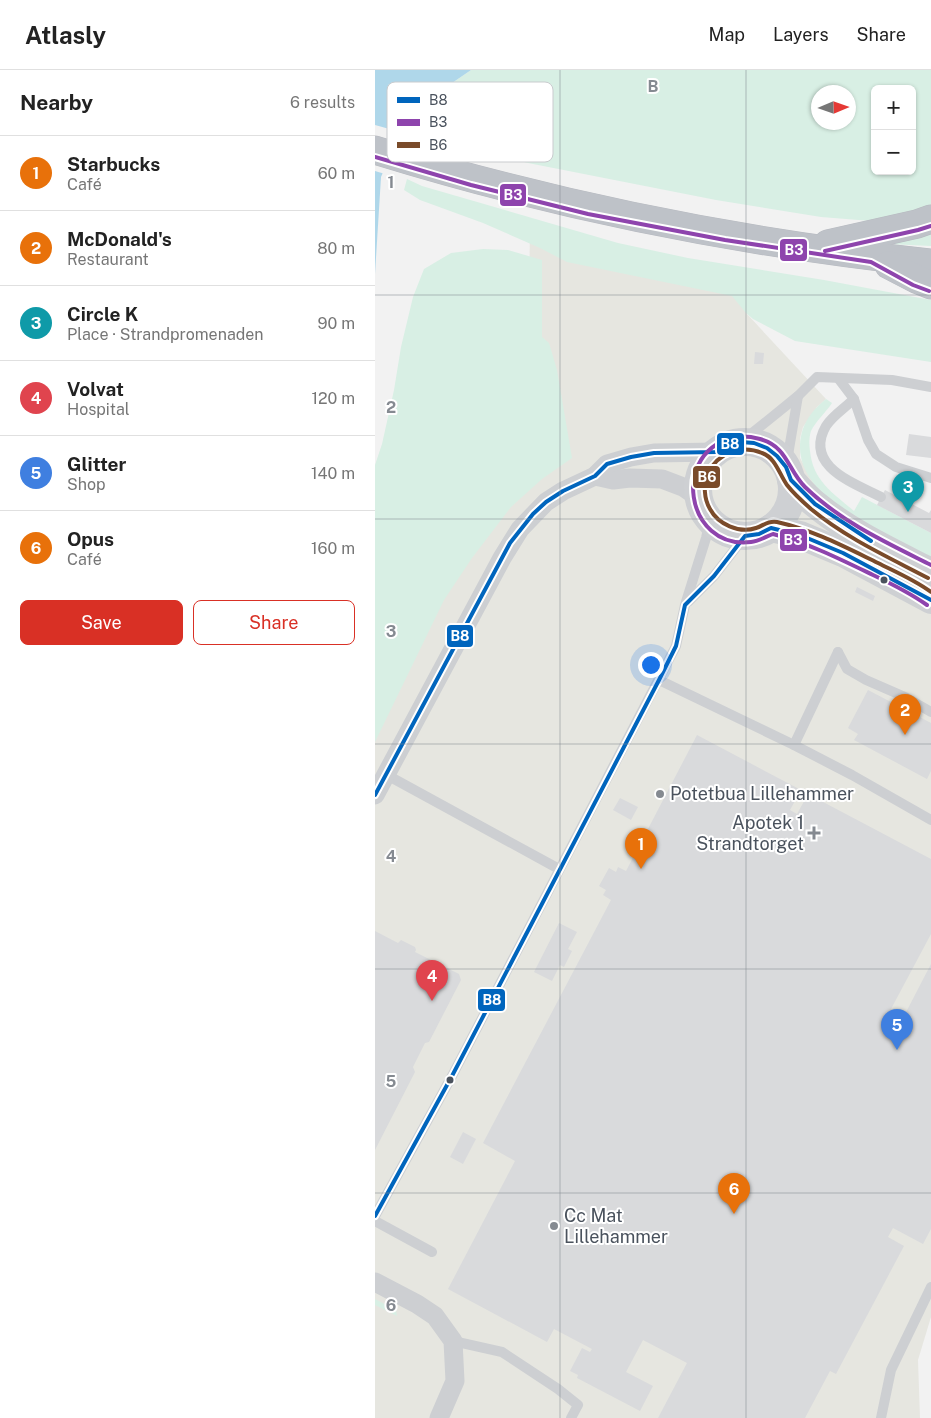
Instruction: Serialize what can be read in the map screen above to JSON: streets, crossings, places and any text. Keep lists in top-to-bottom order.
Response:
{
  "places": {
    "other": ["Potetbua Lillehammer", "Cc Mat Lillehammer"],
    "health": ["Apotek 1 Strandtorget"]
  },
  "lines": ["transit line B3", "transit line B8", "transit line B6"],
  "legend": ["B8", "B3", "B6"],
  "north": "right",
  "page": {
    "header": "Atlasly",
    "nav": ["Map", "Layers", "Share"],
    "heading": ["Nearby", "6 results"],
    "map_buttons": ["+", "−"],
    "list": [
      {
        "mark": "1",
        "name": "Starbucks",
        "note": "Café",
        "value": "60 m"
      },
      {
        "mark": "2",
        "name": "McDonald's",
        "note": "Restaurant",
        "value": "80 m"
      },
      {
        "mark": "3",
        "name": "Circle K",
        "note": "Place · Strandpromenaden",
        "value": "90 m"
      },
      {
        "mark": "4",
        "name": "Volvat",
        "note": "Hospital",
        "value": "120 m"
      },
      {
        "mark": "5",
        "name": "Glitter",
        "note": "Shop",
        "value": "140 m"
      },
      {
        "mark": "6",
        "name": "Opus",
        "note": "Café",
        "value": "160 m"
      }
    ],
    "pins": [
      "3",
      "2",
      "1",
      "4",
      "5",
      "6"
    ],
    "buttons": ["Save", "Share"]
  },
  "grid": {
    "columns": ["B"],
    "rows": [
      "1",
      "2",
      "3",
      "4",
      "5",
      "6"
    ]
  }
}
